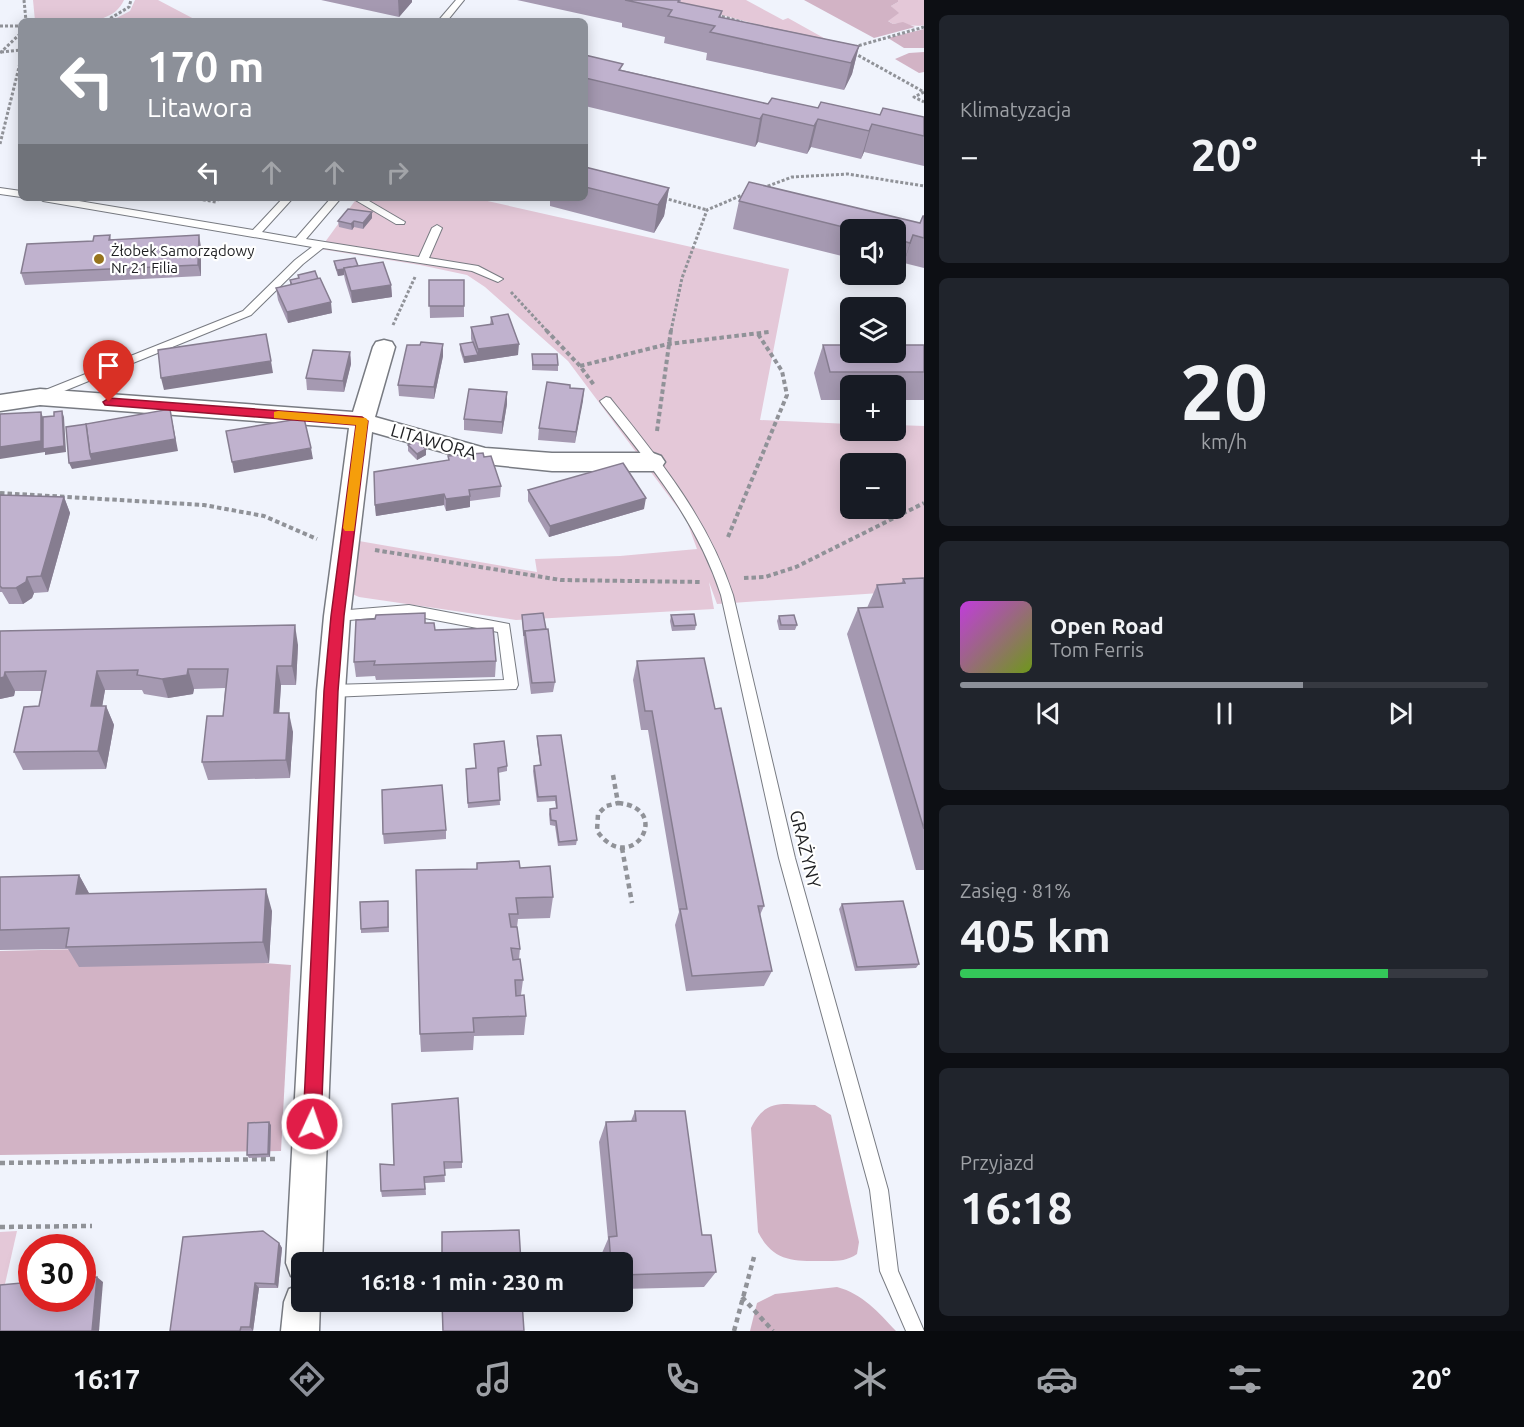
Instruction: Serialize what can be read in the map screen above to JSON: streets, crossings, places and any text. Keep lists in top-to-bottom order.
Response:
{
  "streets": {
    "street": ["LITAWORA"],
    "lane": ["GRAŻYNY"]
  },
  "crossings": [
    ["LITAWORA", "GRAŻYNY"]
  ],
  "places": ["Żłobek Samorządowy Nr 21 Filia"],
  "page": {
    "tile": [
      "Klimatyzacja",
      ["20", "km/h"],
      ["Zasięg · 81%", "405 km"],
      ["Przyjazd", "16:18"]
    ],
    "turn": ["170 m", "Litawora"],
    "heat": ["−", "20°", "+"],
    "map_buttons": ["+", "−"],
    "song": ["Open Road", "Tom Ferris"],
    "limit": "30",
    "trip": "16:18 · 1 min · 230 m",
    "tabs": ["16:17", "20°"]
  }
}
